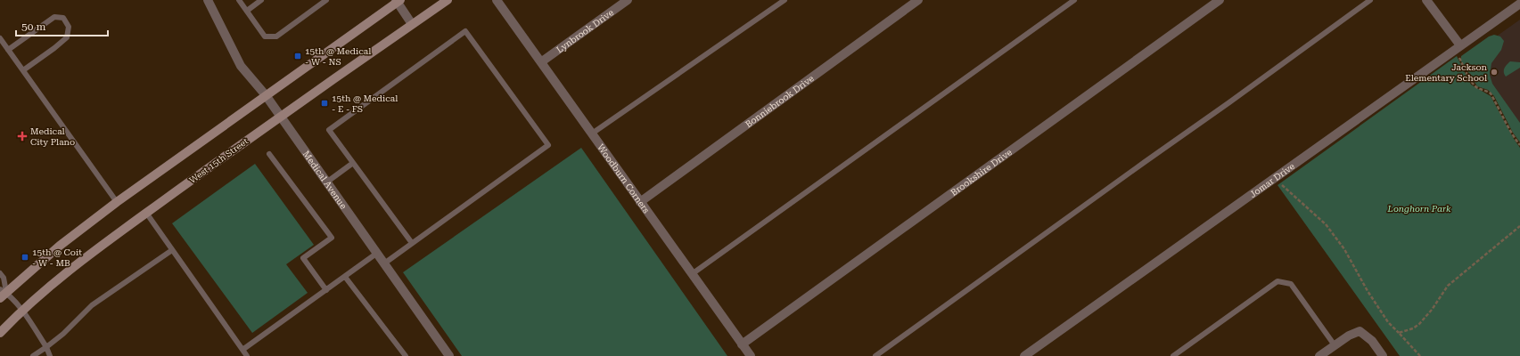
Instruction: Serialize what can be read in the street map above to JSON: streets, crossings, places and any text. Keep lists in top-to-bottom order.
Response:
{
  "streets": {
    "main road": ["West 15th Street"],
    "street": [
      "Lynbrook Drive",
      "Bonniebrook Drive",
      "Brookshire Drive",
      "Woodburn Corners",
      "Medical Avenue",
      "Jomar Drive"
    ]
  },
  "crossings": [
    ["Lynbrook Drive", "Woodburn Corners"],
    ["Bonniebrook Drive", "Woodburn Corners"],
    ["West 15th Street", "Medical Avenue"],
    ["Brookshire Drive", "Woodburn Corners"]
  ],
  "parks": ["Longhorn Park"],
  "places": {
    "transit": ["15th @ Medical - W - NS", "15th @ Medical - E - FS", "15th @ Coit - W - MB"],
    "other": ["Jackson Elementary School"],
    "health": ["Medical City Plano"]
  },
  "scale_bar": "50 m"
}
